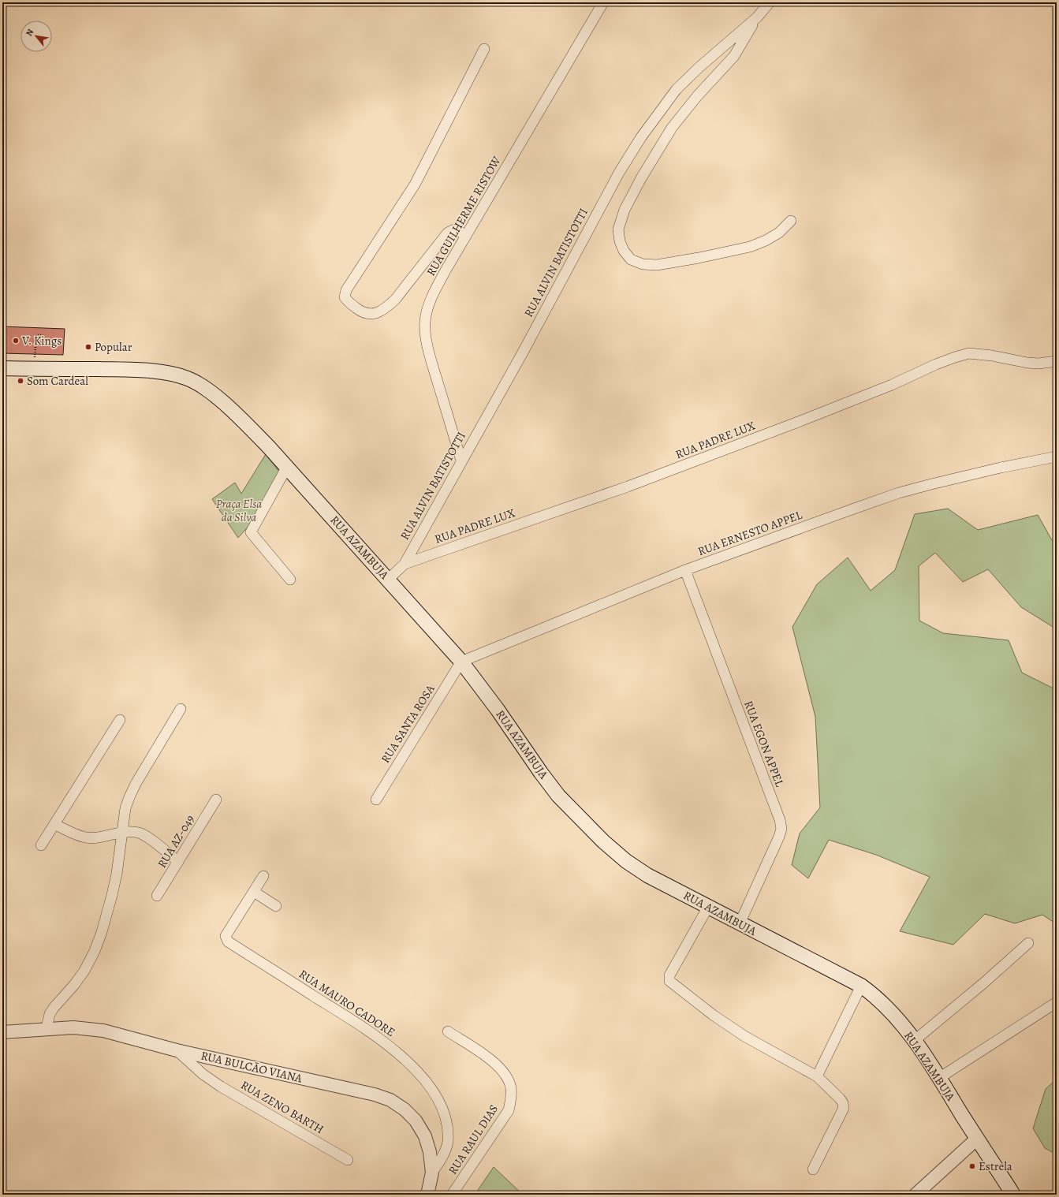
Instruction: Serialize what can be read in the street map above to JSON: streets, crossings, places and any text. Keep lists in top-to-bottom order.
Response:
{
  "streets": {
    "main road": ["RUA AZAMBUJA"],
    "street": [
      "RUA GUILHERME RISTOW",
      "RUA ALVIN BATISTOTTI",
      "RUA PADRE LUX",
      "RUA ERNESTO APPEL",
      "RUA SANTA ROSA",
      "RUA EGON APPEL",
      "RUA AZ-049",
      "RUA MAURO CADORE",
      "RUA BULCÃO VIANA",
      "RUA ZENO BARTH",
      "RUA RAUL DIAS"
    ]
  },
  "crossings": [
    ["RUA GUILHERME RISTOW", "RUA ALVIN BATISTOTTI"],
    ["RUA ALVIN BATISTOTTI", "RUA PADRE LUX"],
    ["RUA PADRE LUX", "RUA AZAMBUJA"],
    ["RUA ERNESTO APPEL", "RUA AZAMBUJA"],
    ["RUA ERNESTO APPEL", "RUA SANTA ROSA"],
    ["RUA ERNESTO APPEL", "RUA EGON APPEL"],
    ["RUA AZAMBUJA", "RUA SANTA ROSA"],
    ["RUA AZAMBUJA", "RUA EGON APPEL"],
    ["RUA MAURO CADORE", "RUA BULCÃO VIANA"],
    ["RUA BULCÃO VIANA", "RUA ZENO BARTH"]
  ],
  "parks": ["Praça Elsa da Silva"],
  "places": [
    "V. Kings",
    "Popular",
    "Som Cardeal",
    "Estrela"
  ],
  "north": "top left"
}
